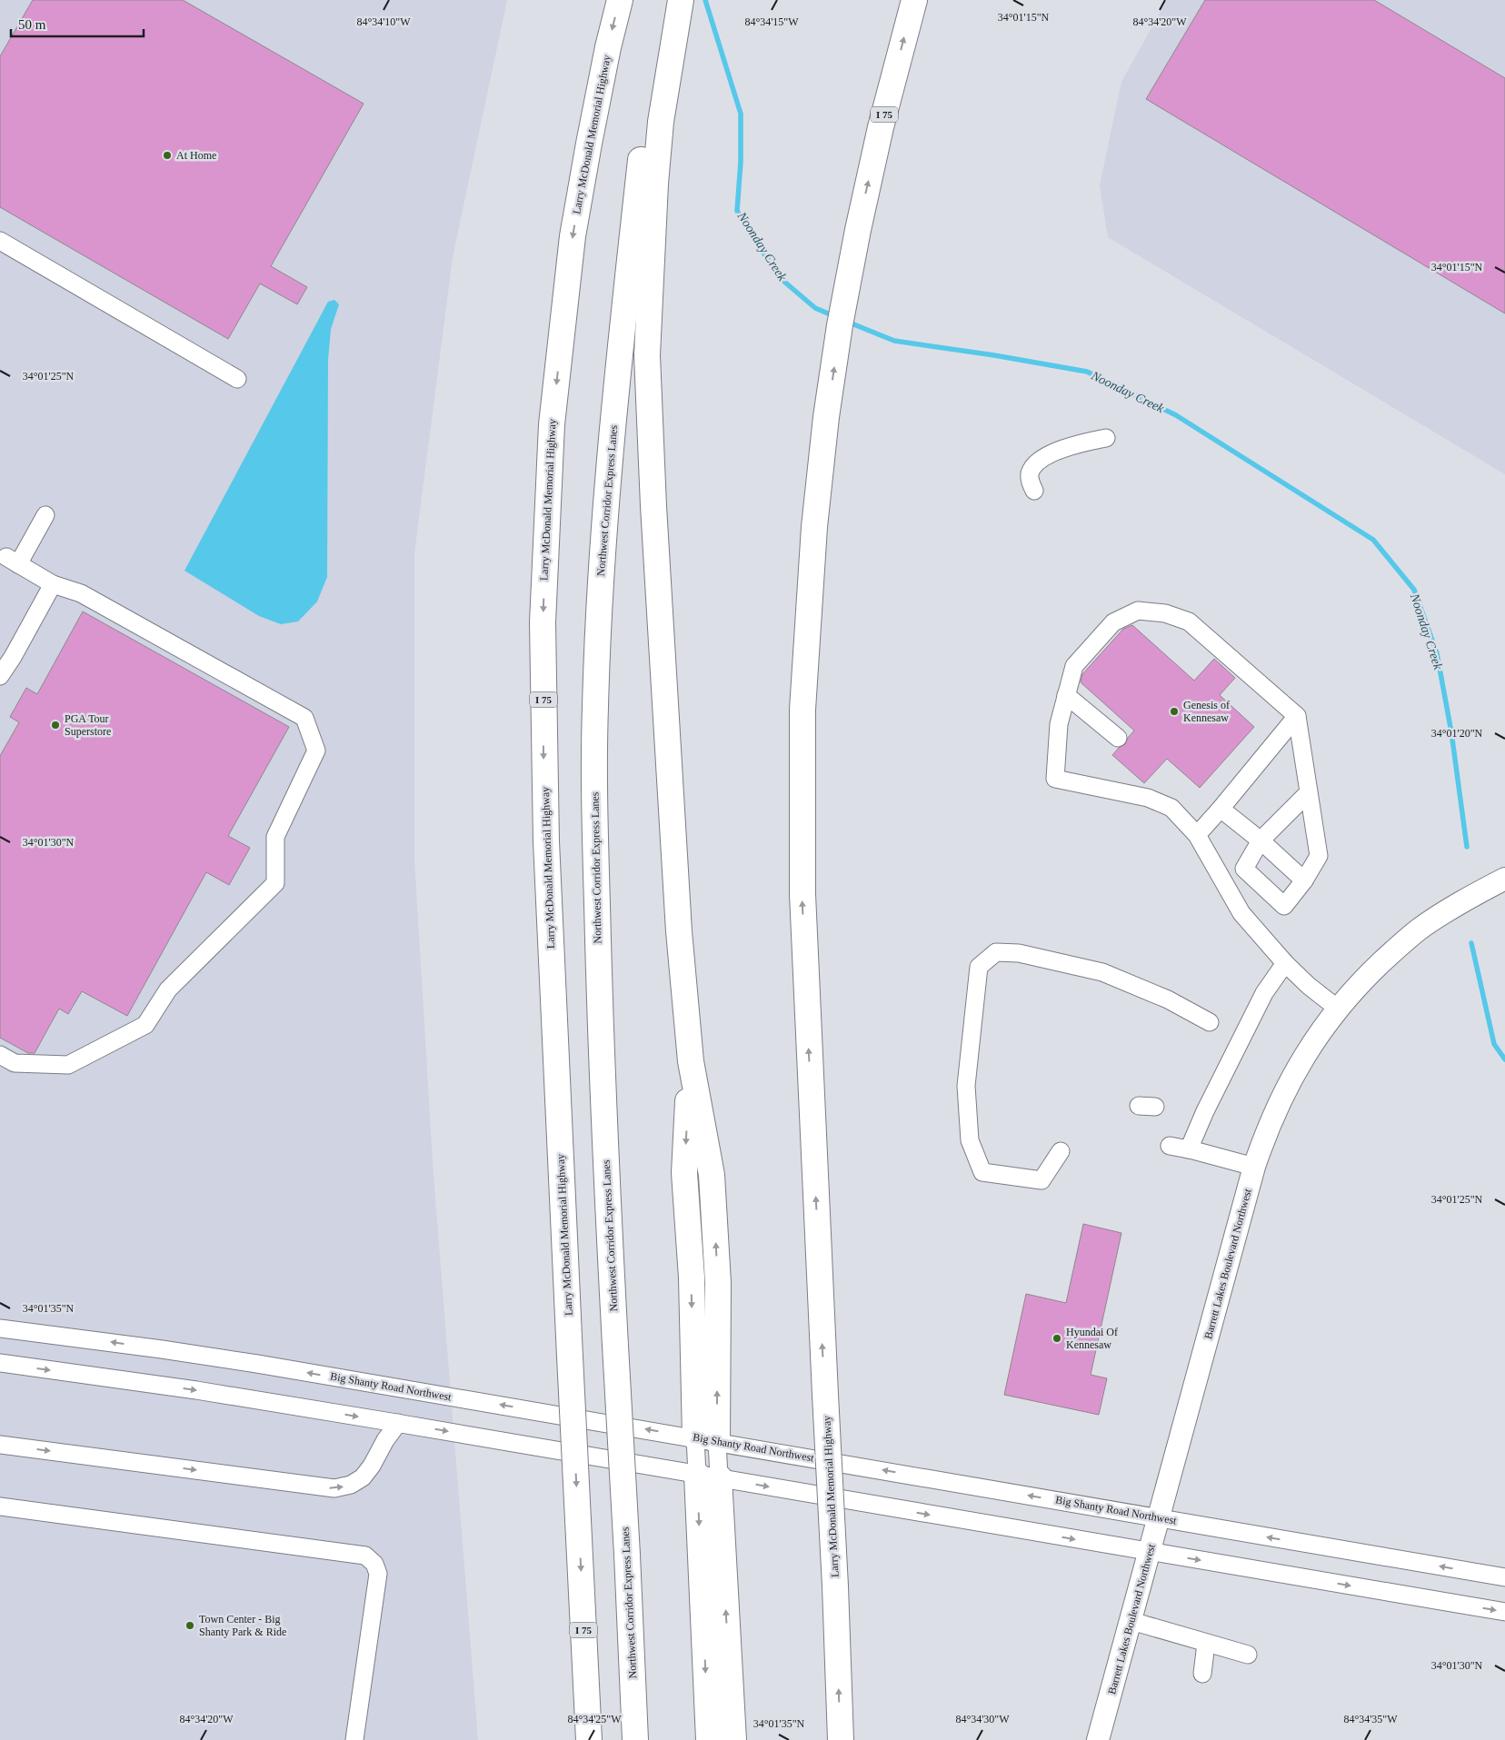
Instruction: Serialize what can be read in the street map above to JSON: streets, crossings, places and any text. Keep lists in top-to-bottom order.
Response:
{
  "streets": {
    "highway": ["I 75", "Larry McDonald Memorial Highway", "Northwest Corridor Express Lanes"],
    "main road": ["Barrett Lakes Boulevard Northwest"],
    "street": ["Big Shanty Road Northwest"]
  },
  "crossings": [
    ["Barrett Lakes Boulevard Northwest", "Big Shanty Road Northwest"]
  ],
  "water": ["Noonday Creek"],
  "places": [
    "At Home",
    "Genesis of Kennesaw",
    "PGA Tour Superstore",
    "Hyundai Of Kennesaw",
    "Town Center - Big Shanty Park & Ride"
  ],
  "scale_bar": "50 m",
  "coordinates": [
    "34°01'15\"N",
    "84°34'10\"W",
    "84°34'15\"W",
    "84°34'20\"W",
    "34°01'25\"N",
    "34°01'20\"N",
    "34°01'30\"N",
    "34°01'35\"N",
    "84°34'25\"W",
    "84°34'30\"W",
    "84°34'35\"W"
  ]
}
